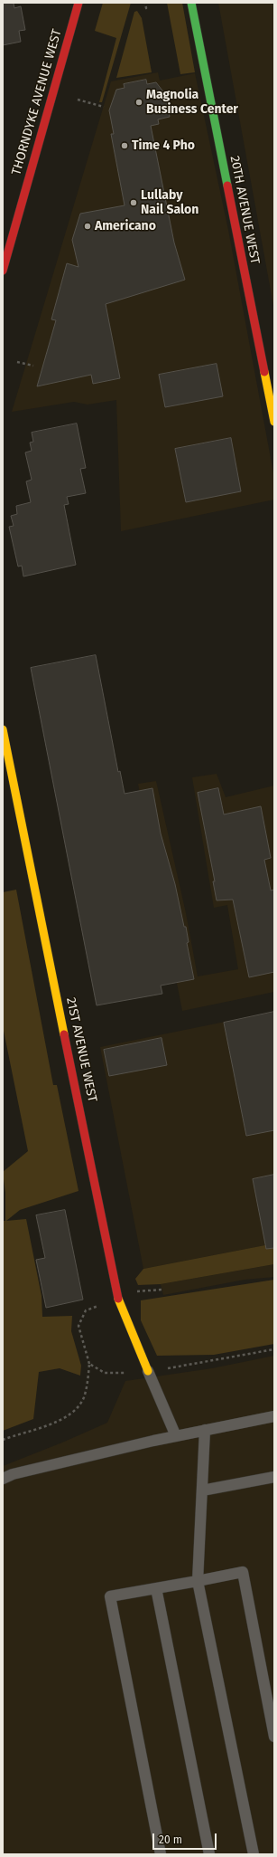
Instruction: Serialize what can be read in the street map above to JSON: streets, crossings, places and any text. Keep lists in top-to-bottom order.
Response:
{
  "streets": {
    "street": ["THORNDYKE AVENUE WEST", "20TH AVENUE WEST", "21ST AVENUE WEST"]
  },
  "places": [
    "Magnolia Business Center",
    "Time 4 Pho",
    "Lullaby Nail Salon",
    "Americano"
  ],
  "scale_bar": "20 m"
}
